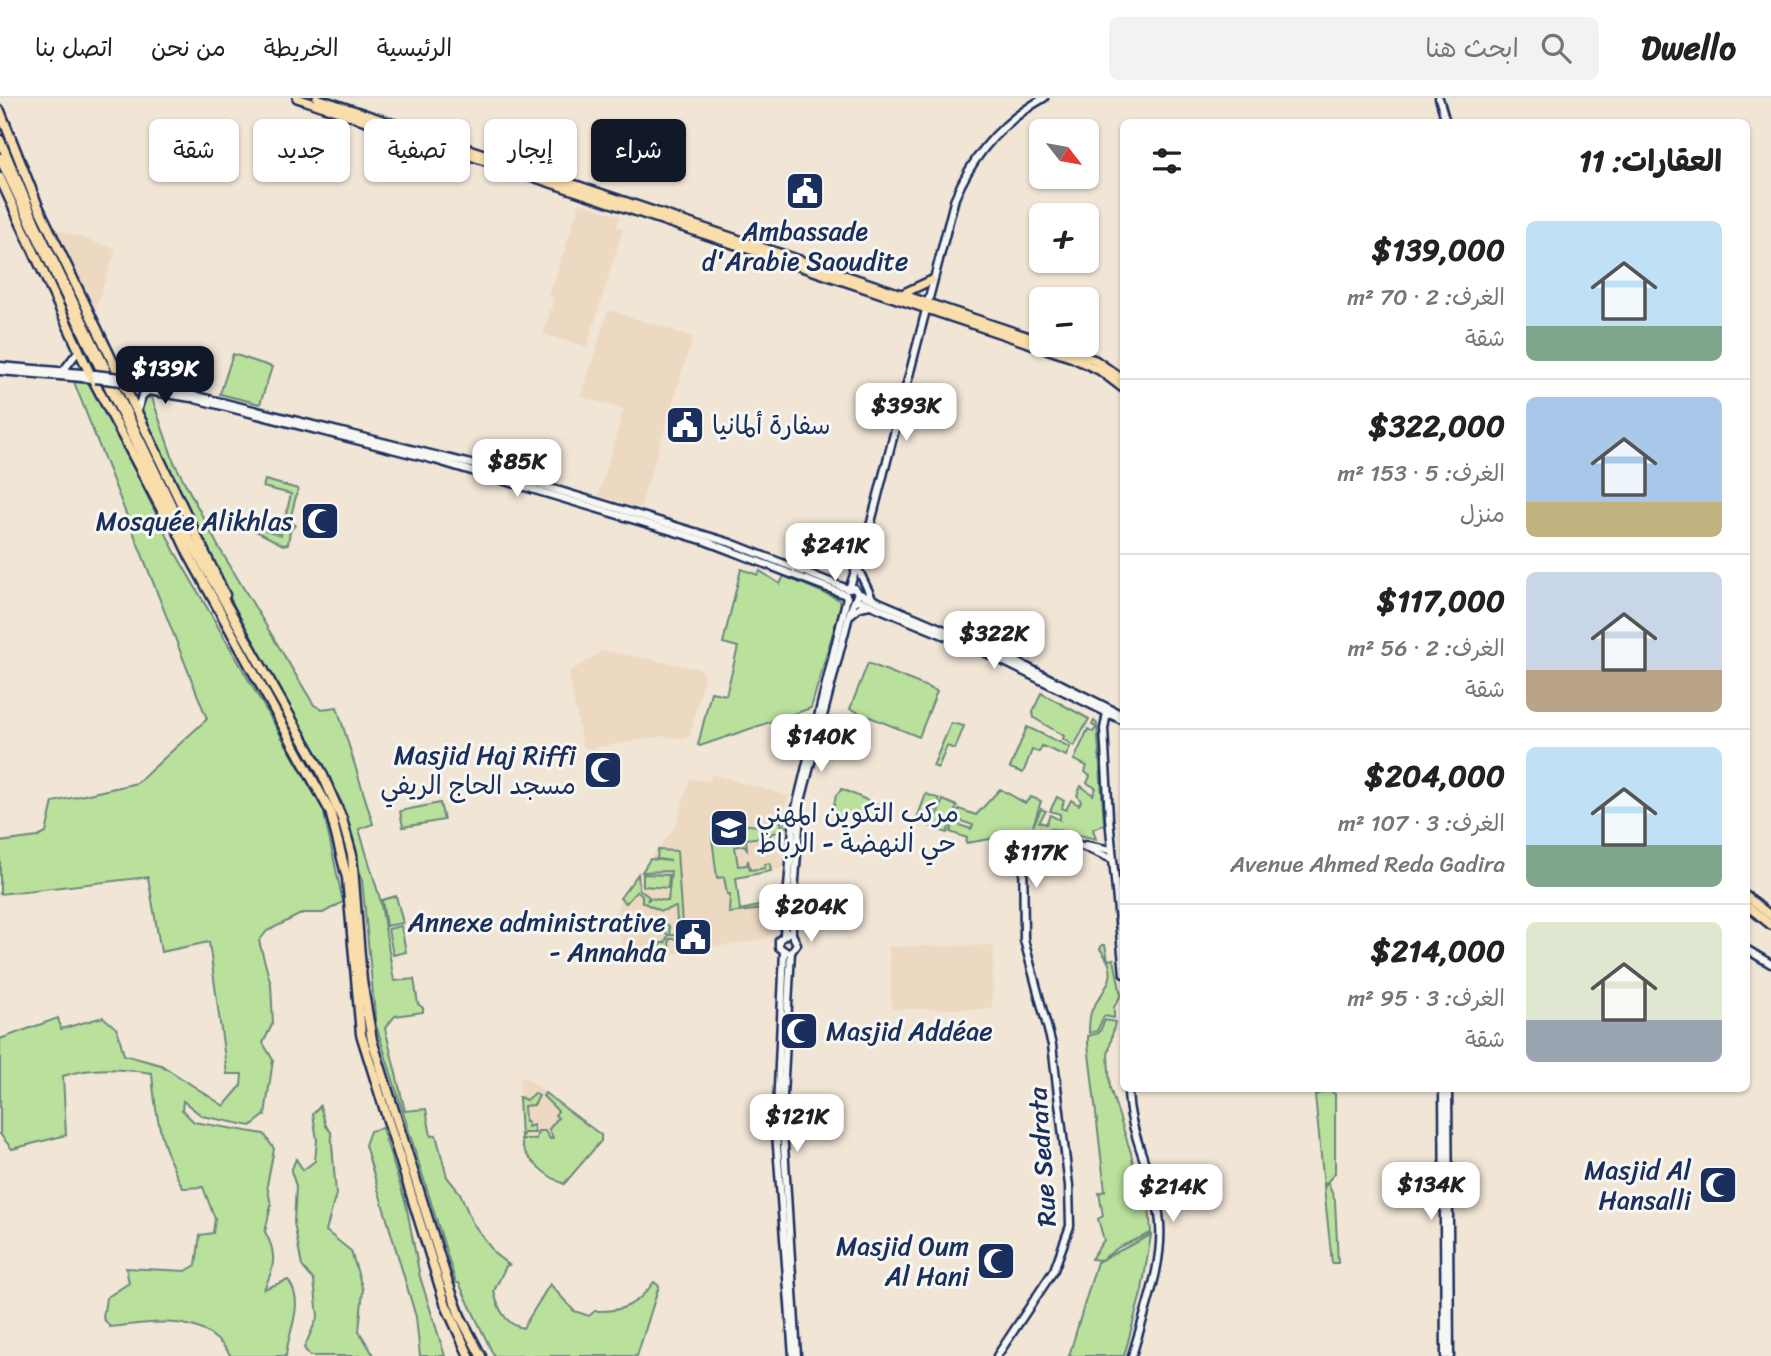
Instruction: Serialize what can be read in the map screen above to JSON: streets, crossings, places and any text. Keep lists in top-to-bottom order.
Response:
{
  "streets": {
    "street": ["Rue Sedrata"]
  },
  "places": {
    "public building": ["Ambassade d'Arabie Saoudite", "سفارة ألمانيا", "Annexe administrative - Annahda"],
    "mosque": [
      "Mosquée Alikhlas",
      "Masjid Haj Riffi مسجد الحاج الريفي",
      "Masjid Addéae",
      "Masjid Al Hansalli",
      "Masjid Oum Al Hani"
    ],
    "school or university": ["مركب التكوين المهني حي النهضة - الرباط"]
  },
  "north": "bottom right",
  "page": {
    "header": "Dwello",
    "search": "ابحث هنا",
    "nav": [
      "الرئيسية",
      "الخريطة",
      "من نحن",
      "اتصل بنا"
    ],
    "map_buttons": ["+", "−"],
    "chip": [
      "شراء",
      "إيجار",
      "تصفية",
      "جديد",
      "شقة"
    ],
    "heading": "العقارات: 11",
    "list": [
      {
        "name": "$139,000",
        "note": "الغرف: 2 · 70 m² · شقة"
      },
      {
        "name": "$322,000",
        "note": "الغرف: 5 · 153 m² · منزل"
      },
      {
        "name": "$117,000",
        "note": "الغرف: 2 · 56 m² · شقة"
      },
      {
        "name": "$204,000",
        "note": "الغرف: 3 · 107 m² · Avenue Ahmed Reda Gadira"
      },
      {
        "name": "$214,000",
        "note": "الغرف: 3 · 95 m² · شقة"
      }
    ],
    "price": [
      "$139K",
      "$393K",
      "$85K",
      "$241K",
      "$322K",
      "$140K",
      "$117K",
      "$204K",
      "$121K",
      "$134K",
      "$214K"
    ]
  }
}
